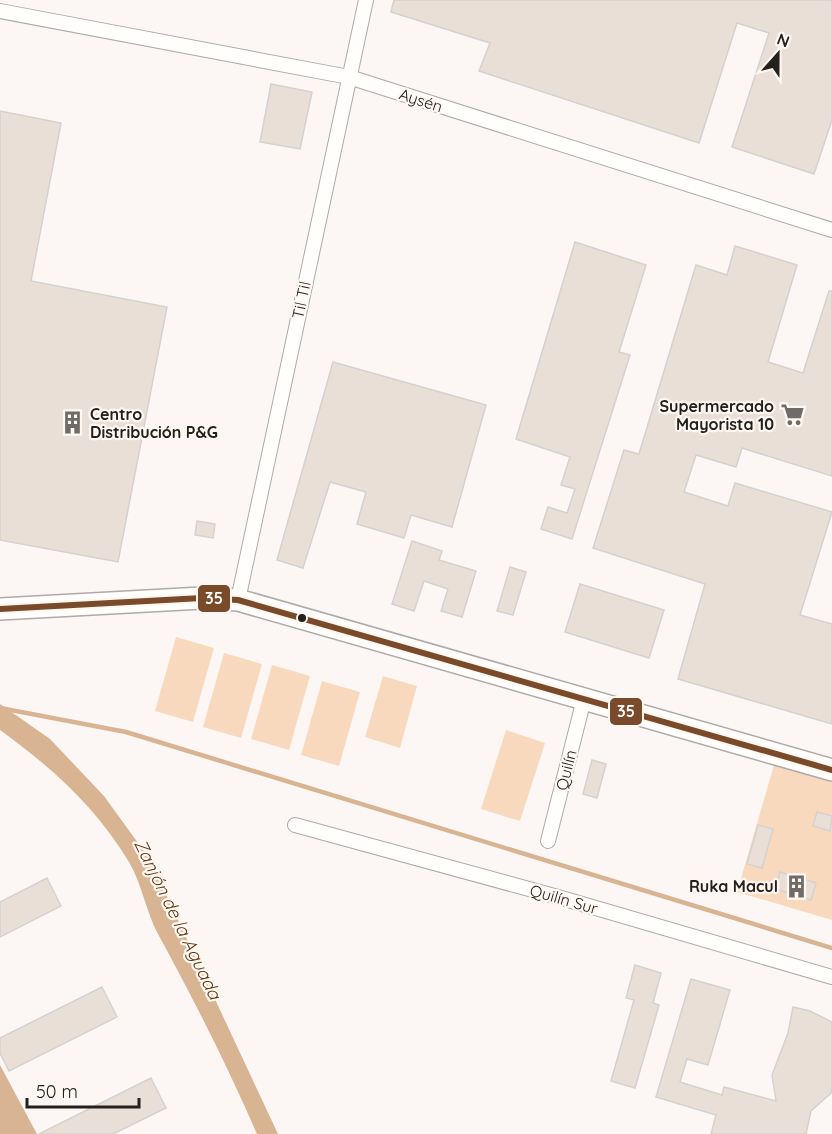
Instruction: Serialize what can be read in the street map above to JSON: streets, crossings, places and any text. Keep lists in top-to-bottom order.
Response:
{
  "streets": {
    "street": [
      "Aysén",
      "Til Til",
      "Quilín",
      "Quilín Sur"
    ]
  },
  "crossings": [
    ["Aysén", "Til Til"]
  ],
  "water": ["Zanjón de la Aguada"],
  "places": {
    "supermarket": ["Supermercado Mayorista 10"],
    "building": ["Centro Distribución P&G", "Ruka Macul"]
  },
  "lines": ["transit line 35"],
  "scale_bar": "50 m",
  "north": "top"
}
